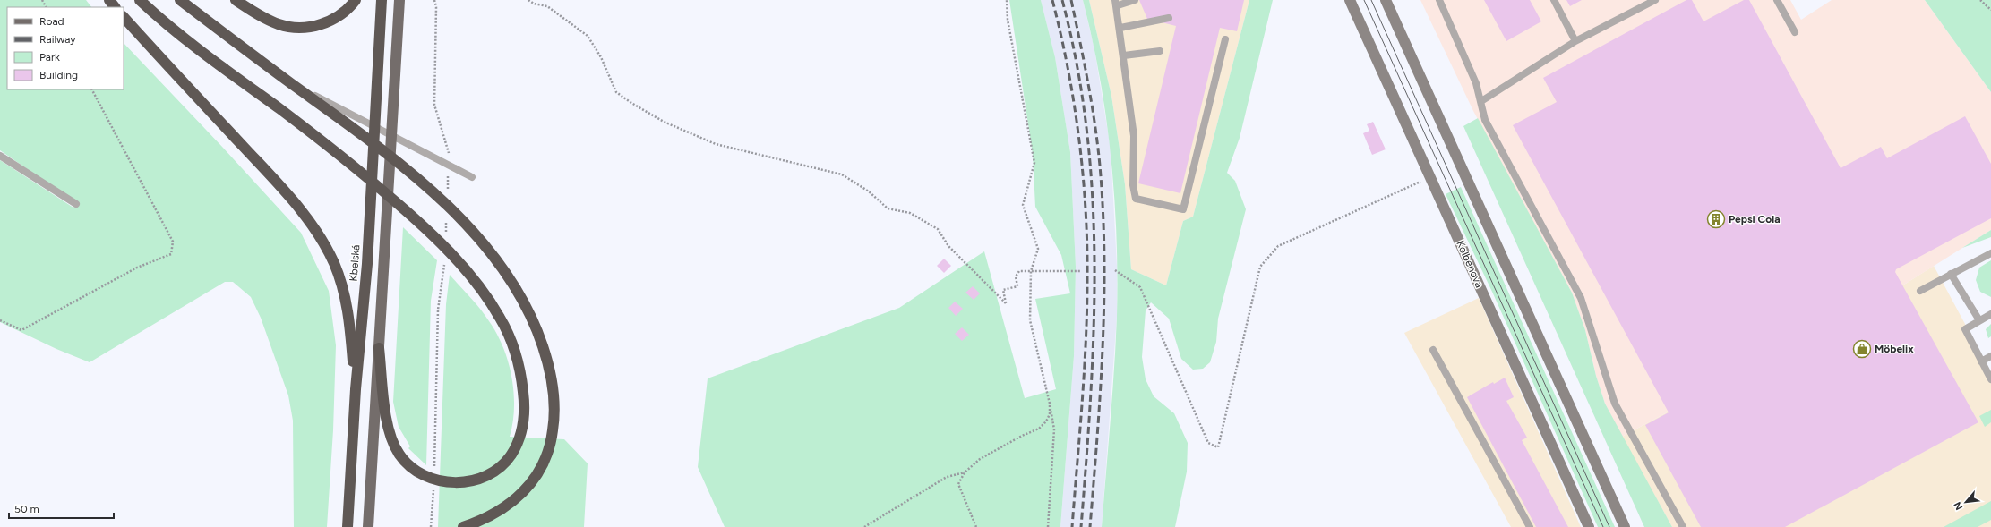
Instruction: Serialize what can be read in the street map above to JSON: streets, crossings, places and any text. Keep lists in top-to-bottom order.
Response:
{
  "streets": {
    "highway": ["Kbelská"],
    "main road": ["Kolbenova"]
  },
  "places": {
    "building": ["Pepsi Cola"],
    "shop": ["Möbelix"]
  },
  "legend": [
    "Road",
    "Railway",
    "Park",
    "Building"
  ],
  "scale_bar": "50 m",
  "north": "bottom left"
}
